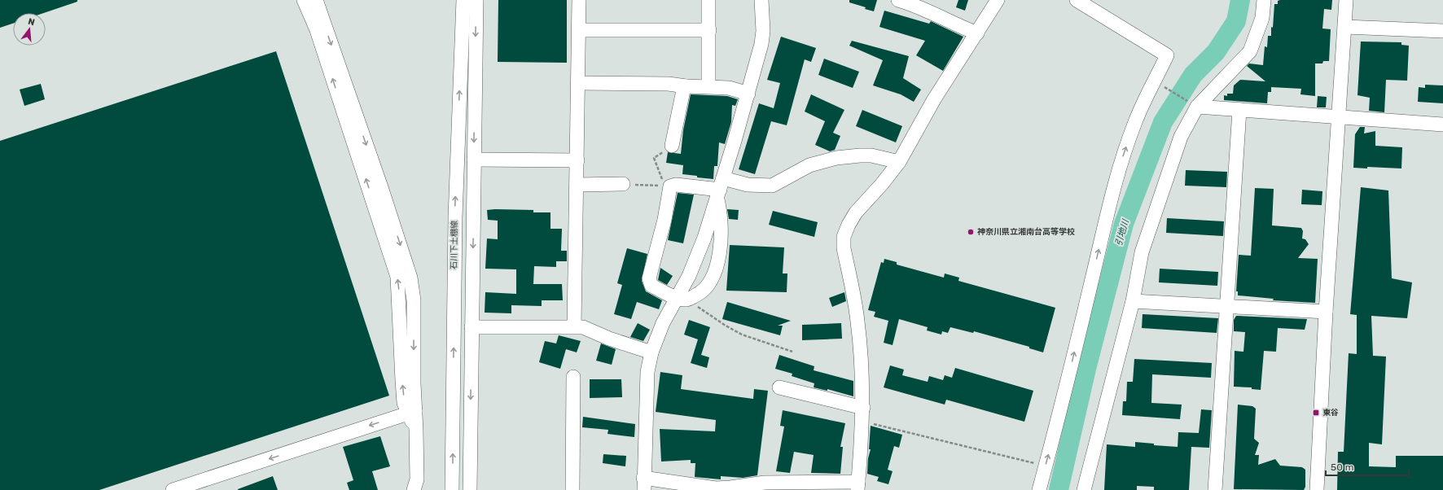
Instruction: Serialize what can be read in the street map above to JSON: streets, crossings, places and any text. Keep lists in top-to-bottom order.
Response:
{
  "streets": {
    "street": ["石川下土棚線"]
  },
  "water": ["引地川"],
  "places": {
    "other": ["神奈川県立湘南台高等学校"],
    "transit": ["東谷"]
  },
  "scale_bar": "50 m",
  "north": "top"
}
